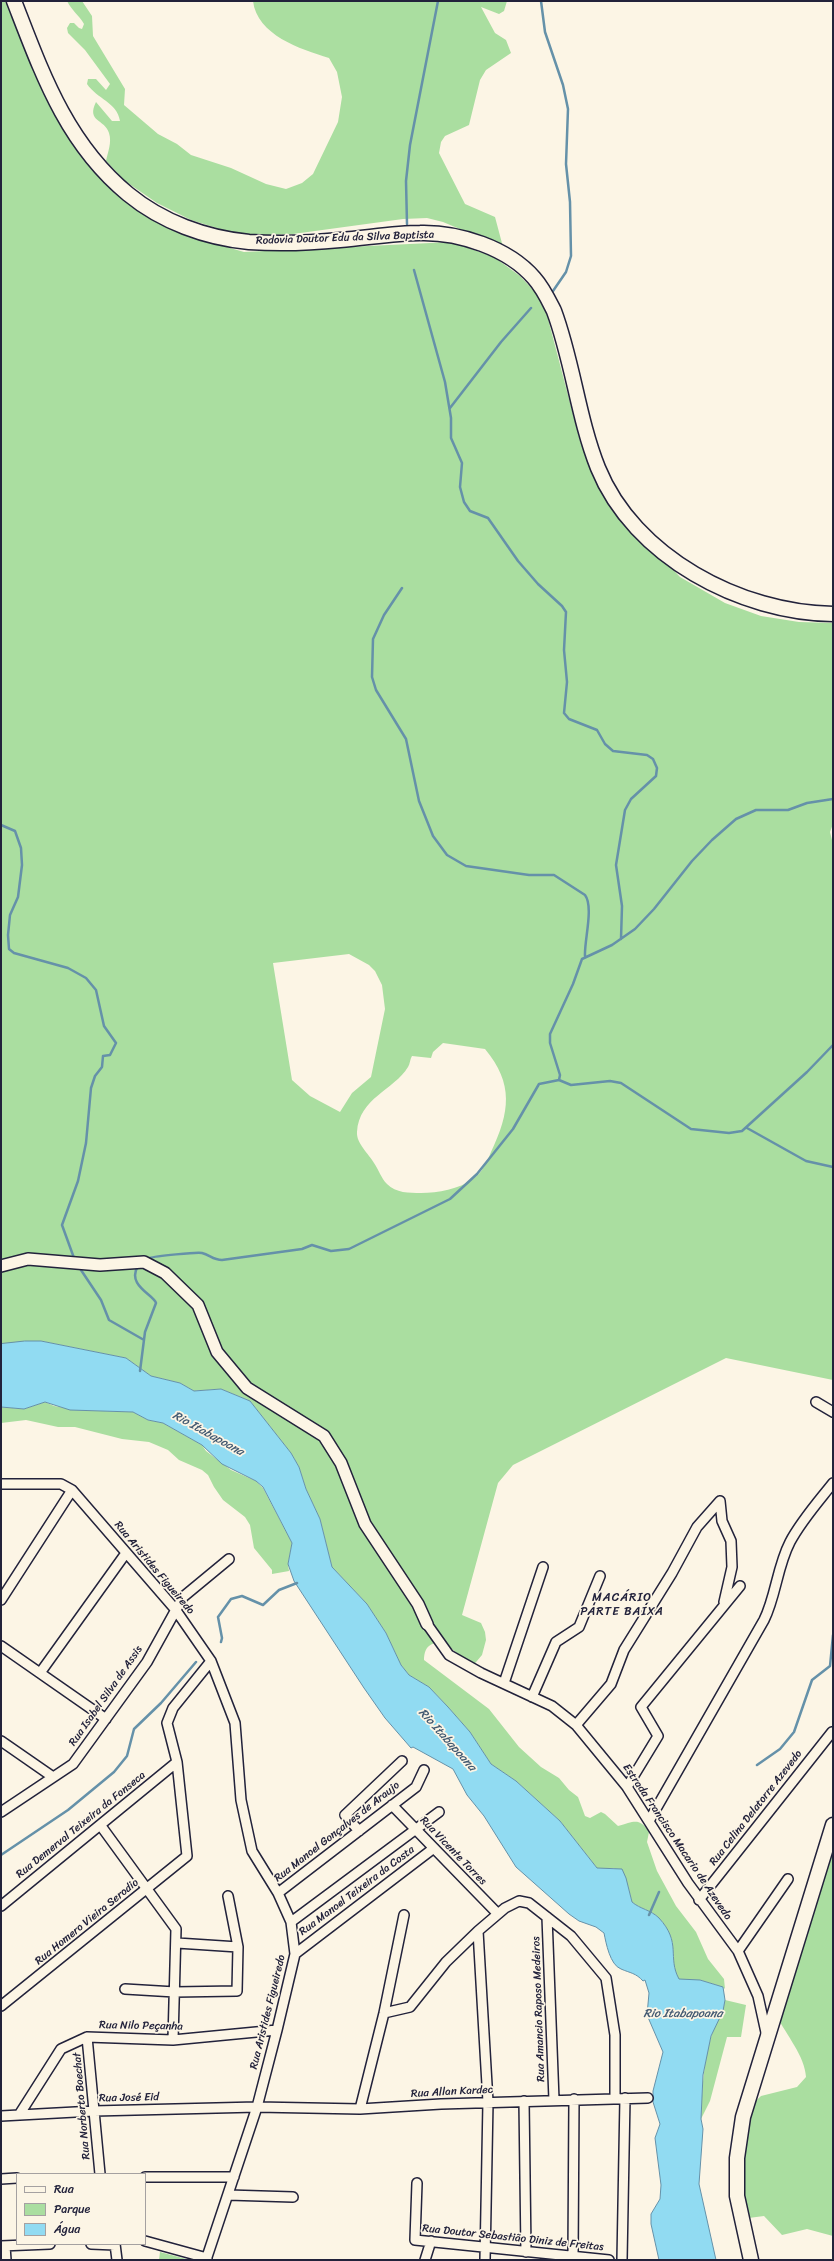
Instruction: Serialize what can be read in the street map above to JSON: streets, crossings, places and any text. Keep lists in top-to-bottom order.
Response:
{
  "streets": {
    "main road": ["Rodovia Doutor Edu da Silva Baptista"],
    "street": [
      "Rua Aristides Figueiredo",
      "Rua Isabel Silva de Assis",
      "Rua Celina Delatorre Azevedo",
      "Rua Demerval Teixeira da Fonseca",
      "Rua Manoel Gonçalves de Araujo",
      "Estrada Francisco Macario de Azevedo",
      "Rua Vicente Torres",
      "Rua Manoel Teixeira da Costa",
      "Rua Homero Vieira Serodio",
      "Rua Amancio Raposo Medeiros",
      "Rua Nilo Peçanha",
      "Rua Allan Kardec",
      "Rua José Eid",
      "Rua Norberto Boechat",
      "Rua Doutor Sebastião Diniz de Freitas"
    ]
  },
  "crossings": [
    ["Rua Aristides Figueiredo", "Rua Isabel Silva de Assis"],
    ["Rua Aristides Figueiredo", "Rua Manoel Gonçalves de Araujo"],
    ["Rua Aristides Figueiredo", "Rua Manoel Teixeira da Costa"],
    ["Rua Aristides Figueiredo", "Rua Nilo Peçanha"],
    ["Rua Aristides Figueiredo", "Rua Allan Kardec"],
    ["Rua Aristides Figueiredo", "Rua José Eid"],
    ["Rua Celina Delatorre Azevedo", "Estrada Francisco Macario de Azevedo"],
    ["Rua Demerval Teixeira da Fonseca", "Rua Homero Vieira Serodio"],
    ["Rua Manoel Gonçalves de Araujo", "Rua Vicente Torres"],
    ["Rua Vicente Torres", "Rua Manoel Teixeira da Costa"],
    ["Rua Amancio Raposo Medeiros", "Rua Allan Kardec"],
    ["Rua Nilo Peçanha", "Rua José Eid"],
    ["Rua Nilo Peçanha", "Rua Norberto Boechat"],
    ["Rua Allan Kardec", "Rua José Eid"],
    ["Rua José Eid", "Rua Norberto Boechat"]
  ],
  "districts": ["MACÁRIO PARTE BAIXA"],
  "water": ["Rio Itabapoana"],
  "legend": ["Rua", "Parque", "Água"]
}
